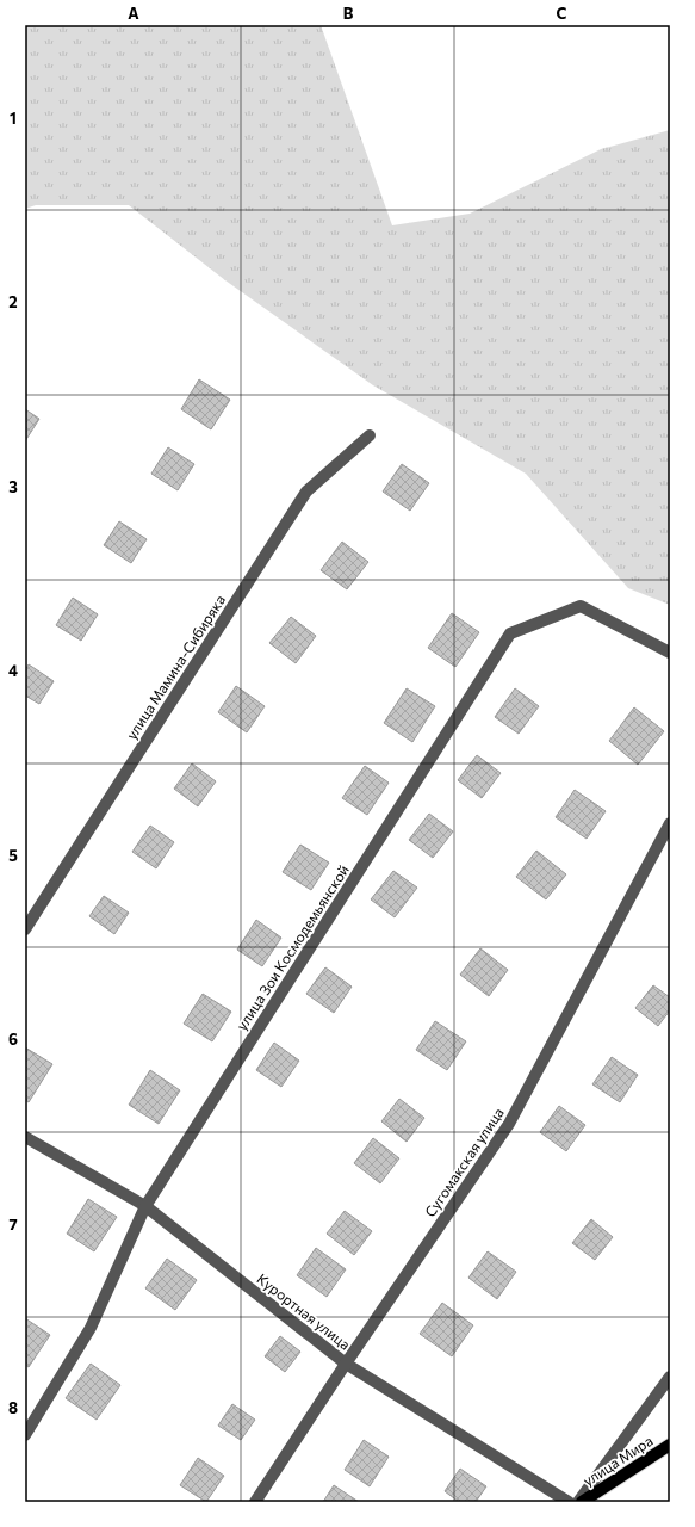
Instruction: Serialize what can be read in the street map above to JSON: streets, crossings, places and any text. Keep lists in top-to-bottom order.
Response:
{
  "streets": {
    "main road": ["улица Мира"],
    "street": [
      "улица Мамина-Сибиряка",
      "улица Зои Космодемьянской",
      "Сугомакская улица",
      "Курортная улица"
    ]
  },
  "crossings": [
    ["улица Зои Космодемьянской", "Курортная улица"],
    ["Сугомакская улица", "Курортная улица"]
  ],
  "grid": {
    "columns": ["A", "B", "C"],
    "rows": [
      "1",
      "2",
      "3",
      "4",
      "5",
      "6",
      "7",
      "8"
    ]
  }
}
